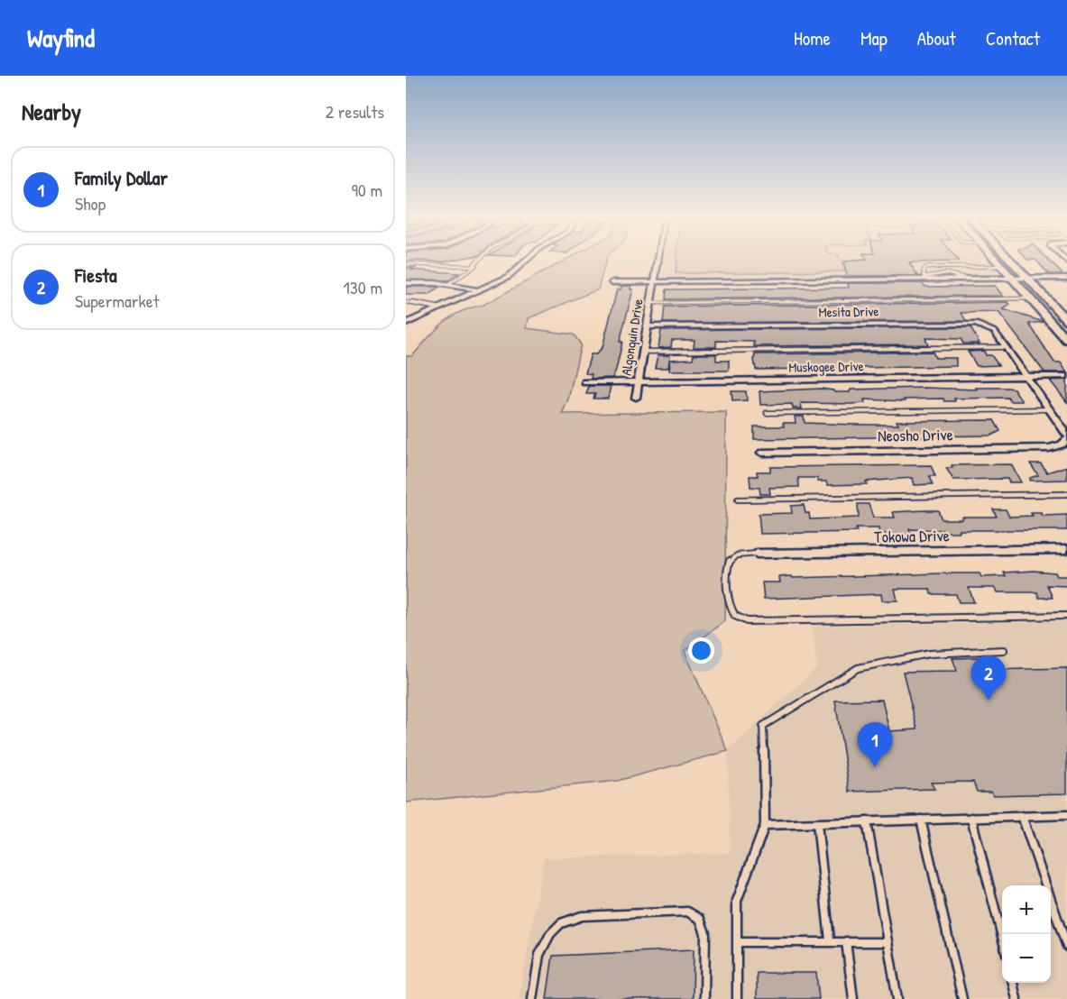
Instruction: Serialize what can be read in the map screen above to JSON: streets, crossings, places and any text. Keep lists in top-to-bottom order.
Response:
{
  "streets": {
    "street": [
      "Mesita Drive",
      "Algonquin Drive",
      "Muskogee Drive",
      "Neosho Drive",
      "Tokowa Drive"
    ]
  },
  "crossings": [
    ["Mesita Drive", "Algonquin Drive"],
    ["Mesita Drive", "Muskogee Drive"],
    ["Algonquin Drive", "Muskogee Drive"]
  ],
  "page": {
    "header": "Wayfind",
    "nav": [
      "Home",
      "Map",
      "About",
      "Contact"
    ],
    "heading": ["Nearby", "2 results"],
    "list": [
      {
        "mark": "1",
        "name": "Family Dollar",
        "note": "Shop",
        "value": "90 m"
      },
      {
        "mark": "2",
        "name": "Fiesta",
        "note": "Supermarket",
        "value": "130 m"
      }
    ],
    "pins": ["2", "1"],
    "map_buttons": ["+", "−"]
  }
}
